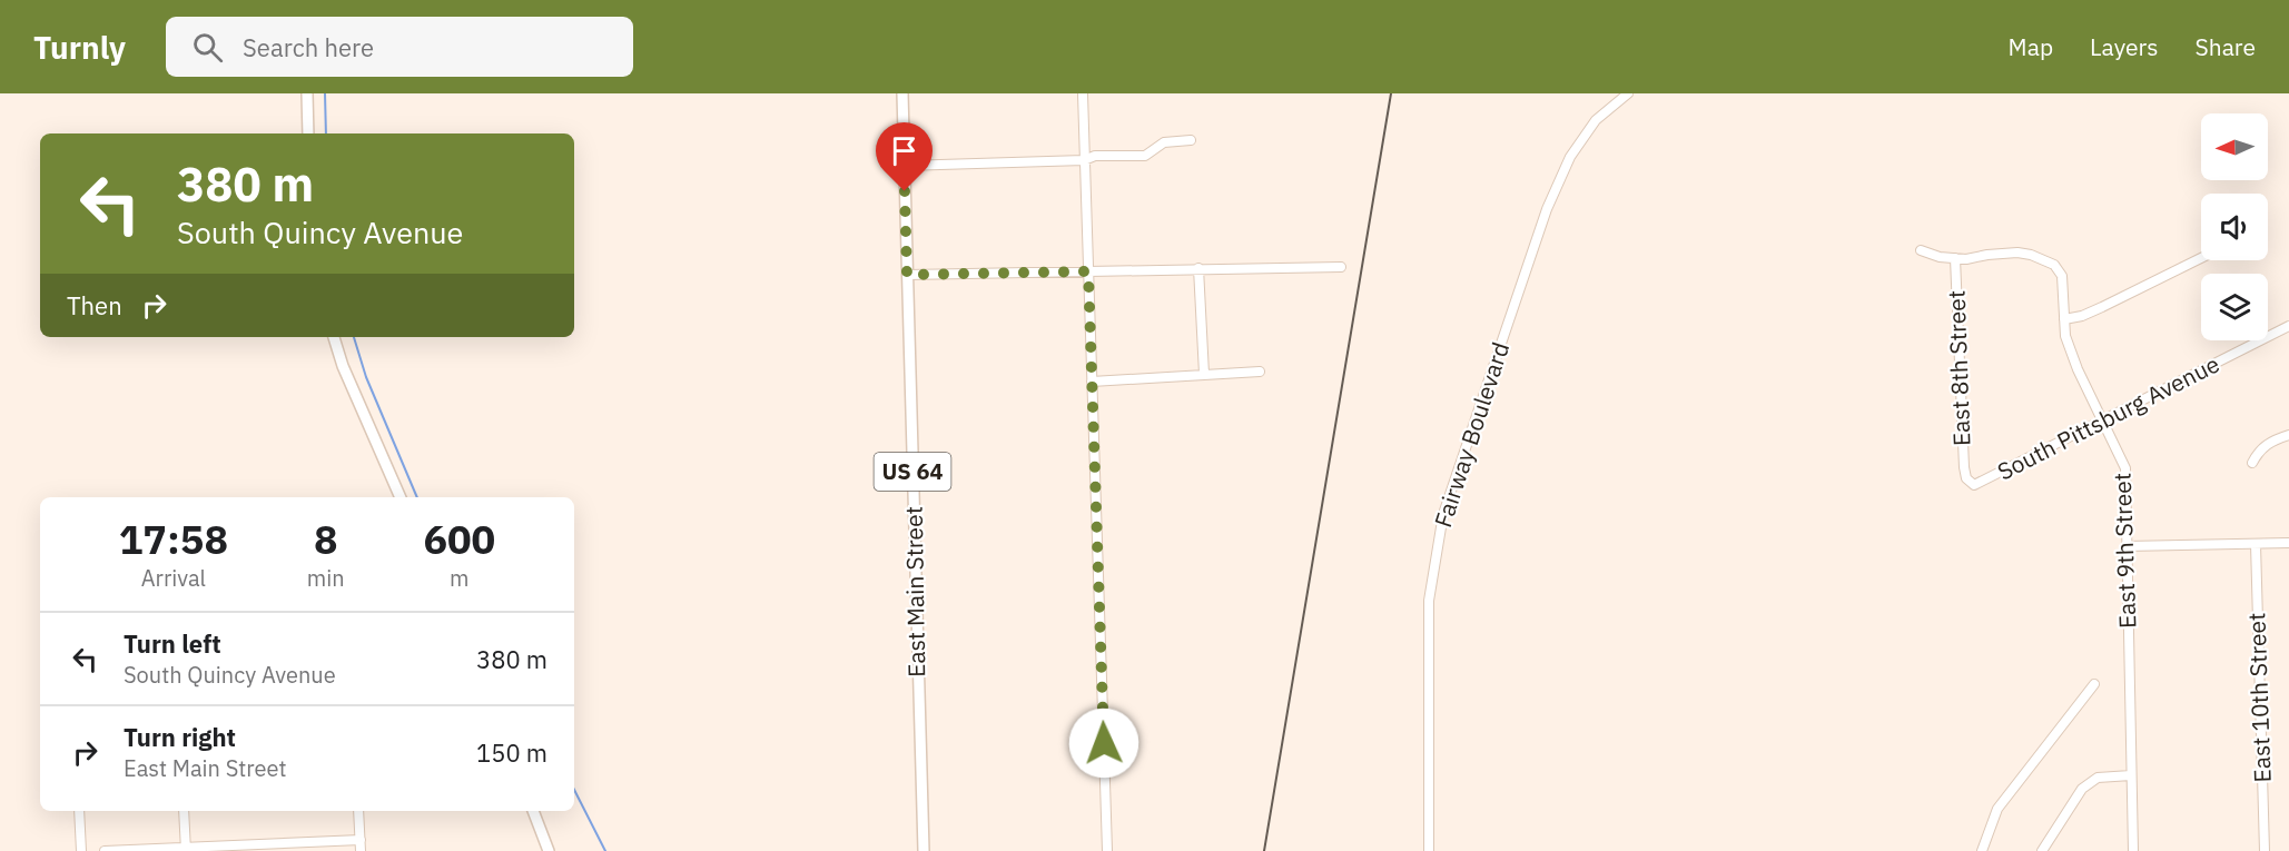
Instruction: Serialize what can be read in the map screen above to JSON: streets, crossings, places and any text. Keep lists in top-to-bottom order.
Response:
{
  "streets": {
    "main road": ["US 64", "East Main Street"],
    "street": [
      "East 8th Street",
      "South Pittsburg Avenue",
      "Fairway Boulevard",
      "East 9th Street",
      "East 10th Street"
    ]
  },
  "crossings": [
    ["East 8th Street", "South Pittsburg Avenue"],
    ["East 8th Street", "East 9th Street"],
    ["South Pittsburg Avenue", "East 9th Street"]
  ],
  "north": "left",
  "page": {
    "header": "Turnly",
    "search": "Search here",
    "nav": ["Map", "Layers", "Share"],
    "turn": ["380 m", "South Quincy Avenue"],
    "then": "Then",
    "eta": [
      "17:58",
      "Arrival",
      "8",
      "min",
      "600",
      "m"
    ],
    "list": [
      {
        "name": "Turn left",
        "note": "South Quincy Avenue",
        "value": "380 m"
      },
      {
        "name": "Turn right",
        "note": "East Main Street",
        "value": "150 m"
      }
    ]
  }
}
